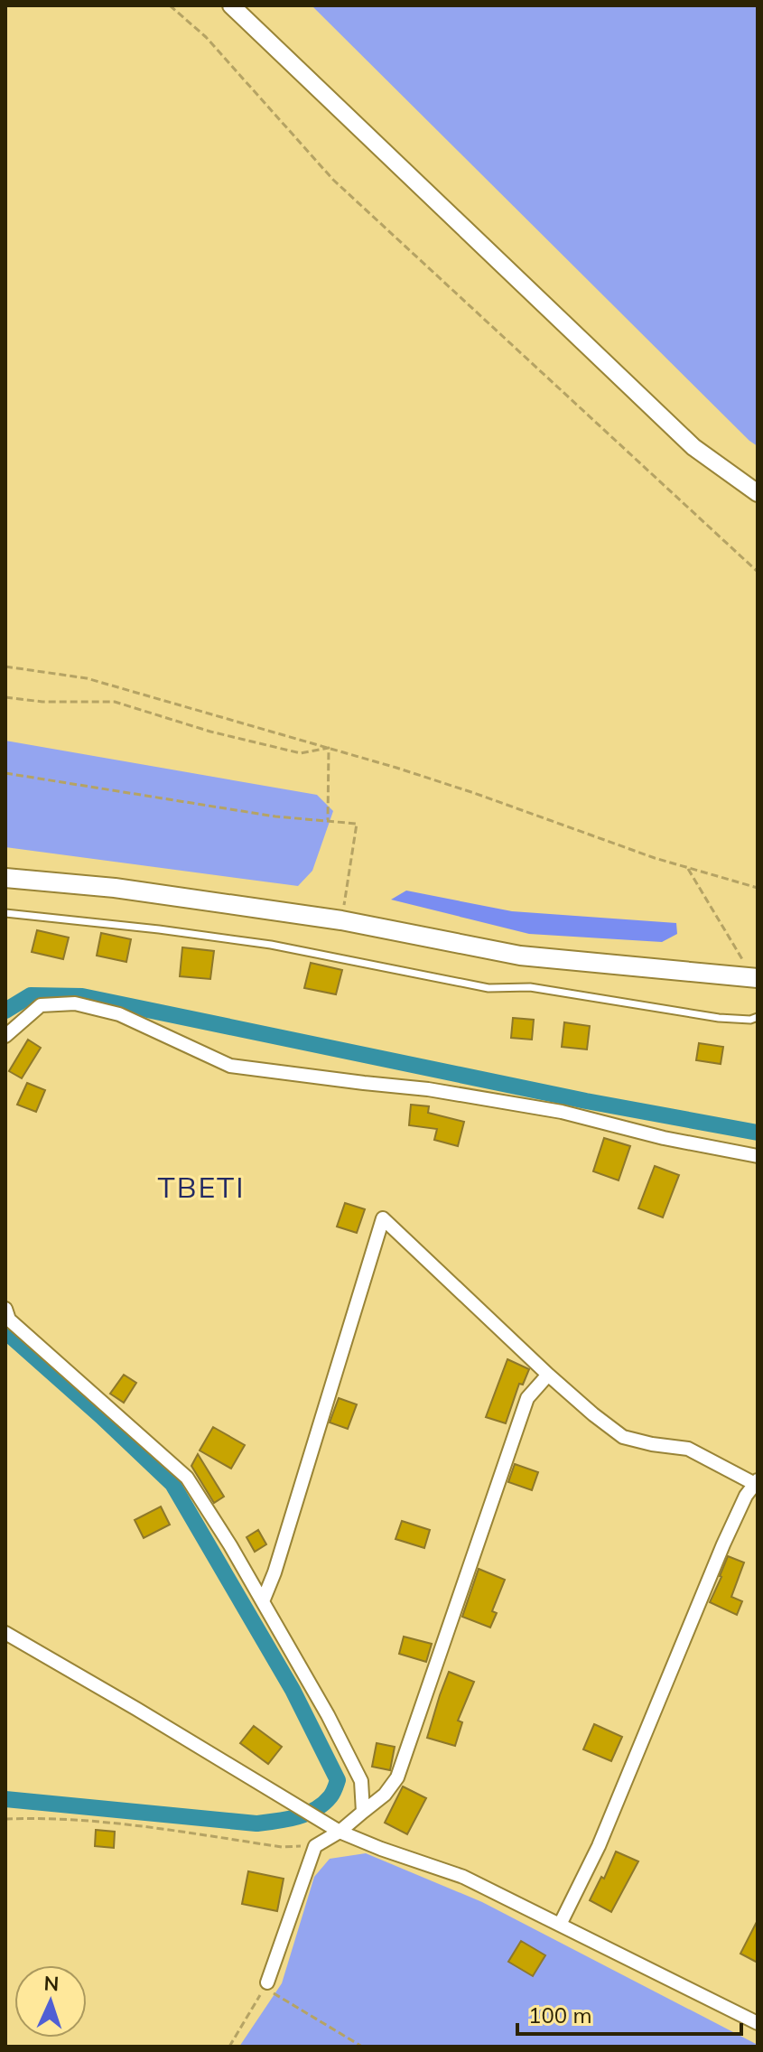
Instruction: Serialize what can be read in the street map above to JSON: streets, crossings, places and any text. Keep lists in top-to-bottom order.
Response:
{
  "districts": ["TBETI"],
  "scale_bar": "100 m",
  "north": "top"
}
